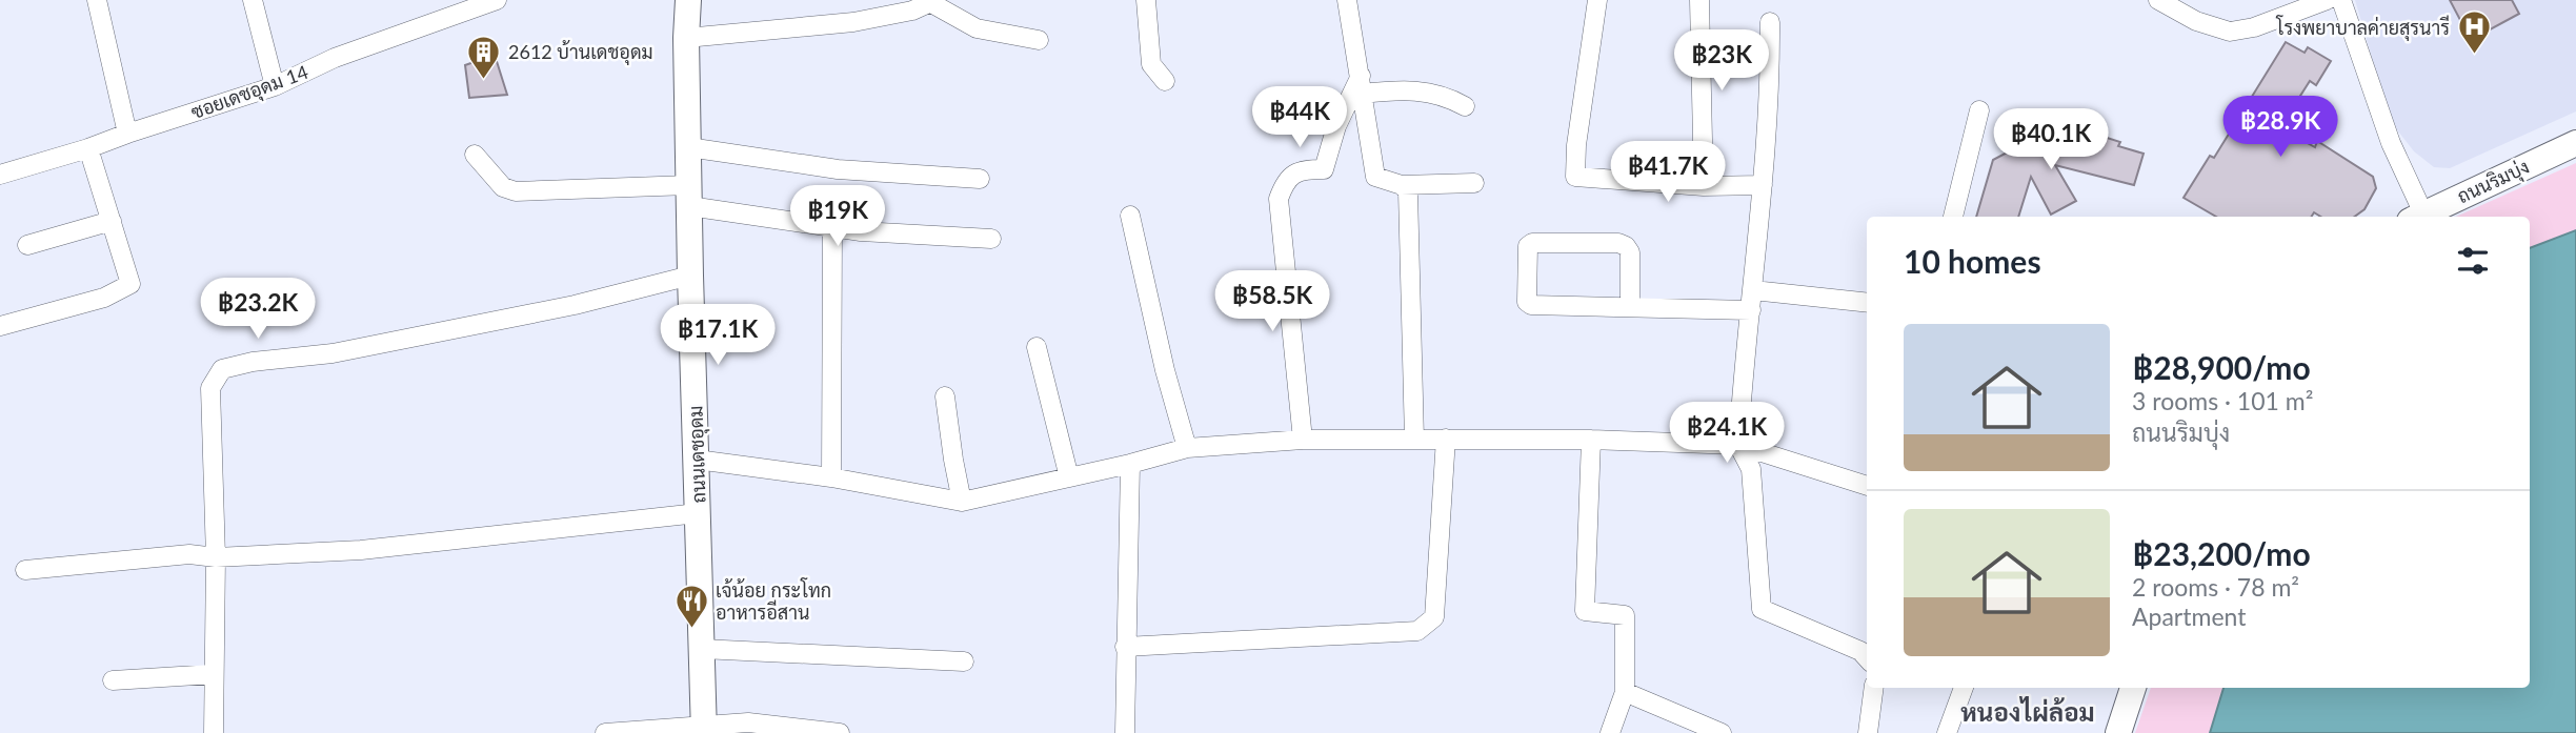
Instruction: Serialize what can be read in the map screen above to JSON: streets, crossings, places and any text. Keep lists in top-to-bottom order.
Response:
{
  "streets": {
    "main road": ["ถนนริมบุ่ง", "ถนนเดชอุดม"],
    "street": ["ซอยเดชอุดม 14"]
  },
  "districts": ["หนองไผ่ล้อม"],
  "places": {
    "hospital": ["โรงพยาบาลค่ายสุรนารี"],
    "building": ["2612 บ้านเดชอุดม"],
    "restaurant": ["เจ้น้อย กระโทก อาหารอีสาน"]
  },
  "page": {
    "price": [
      "฿23K",
      "฿44K",
      "฿28.9K",
      "฿40.1K",
      "฿41.7K",
      "฿19K",
      "฿58.5K",
      "฿23.2K",
      "฿17.1K",
      "฿24.1K"
    ],
    "heading": "10 homes",
    "list": [
      {
        "name": "฿28,900/mo",
        "note": "3 rooms · 101 m² · ถนนริมบุ่ง"
      },
      {
        "name": "฿23,200/mo",
        "note": "2 rooms · 78 m² · Apartment"
      }
    ]
  }
}
